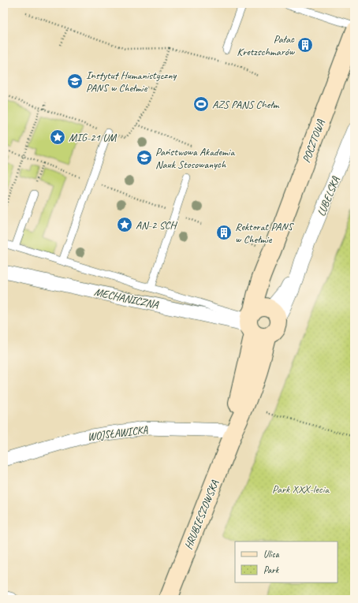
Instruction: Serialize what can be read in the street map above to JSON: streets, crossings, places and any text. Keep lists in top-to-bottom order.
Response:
{
  "streets": {
    "street": [
      "POCZTOWA",
      "LUBELSKA",
      "MECHANICZNA",
      "WOJSŁAWICKA",
      "HRUBIESZOWSKA"
    ]
  },
  "crossings": [
    ["POCZTOWA", "LUBELSKA"],
    ["POCZTOWA", "MECHANICZNA"],
    ["POCZTOWA", "HRUBIESZOWSKA"],
    ["LUBELSKA", "MECHANICZNA"],
    ["LUBELSKA", "HRUBIESZOWSKA"],
    ["MECHANICZNA", "HRUBIESZOWSKA"],
    ["WOJSŁAWICKA", "HRUBIESZOWSKA"]
  ],
  "parks": ["Park XXX-lecia"],
  "places": {
    "building": ["Pałac Kretzschmarów", "Rektorat PANS w Chełmie"],
    "school or university": ["Instytut Humanistyczny PANS w Chełmie", "Państwowa Akademia Nauk Stosowanych"],
    "sports": ["AZS PANS Chełm"],
    "place": ["MIG-21 UM", "AN-2 SCH"]
  },
  "legend": ["Ulica", "Park"]
}
